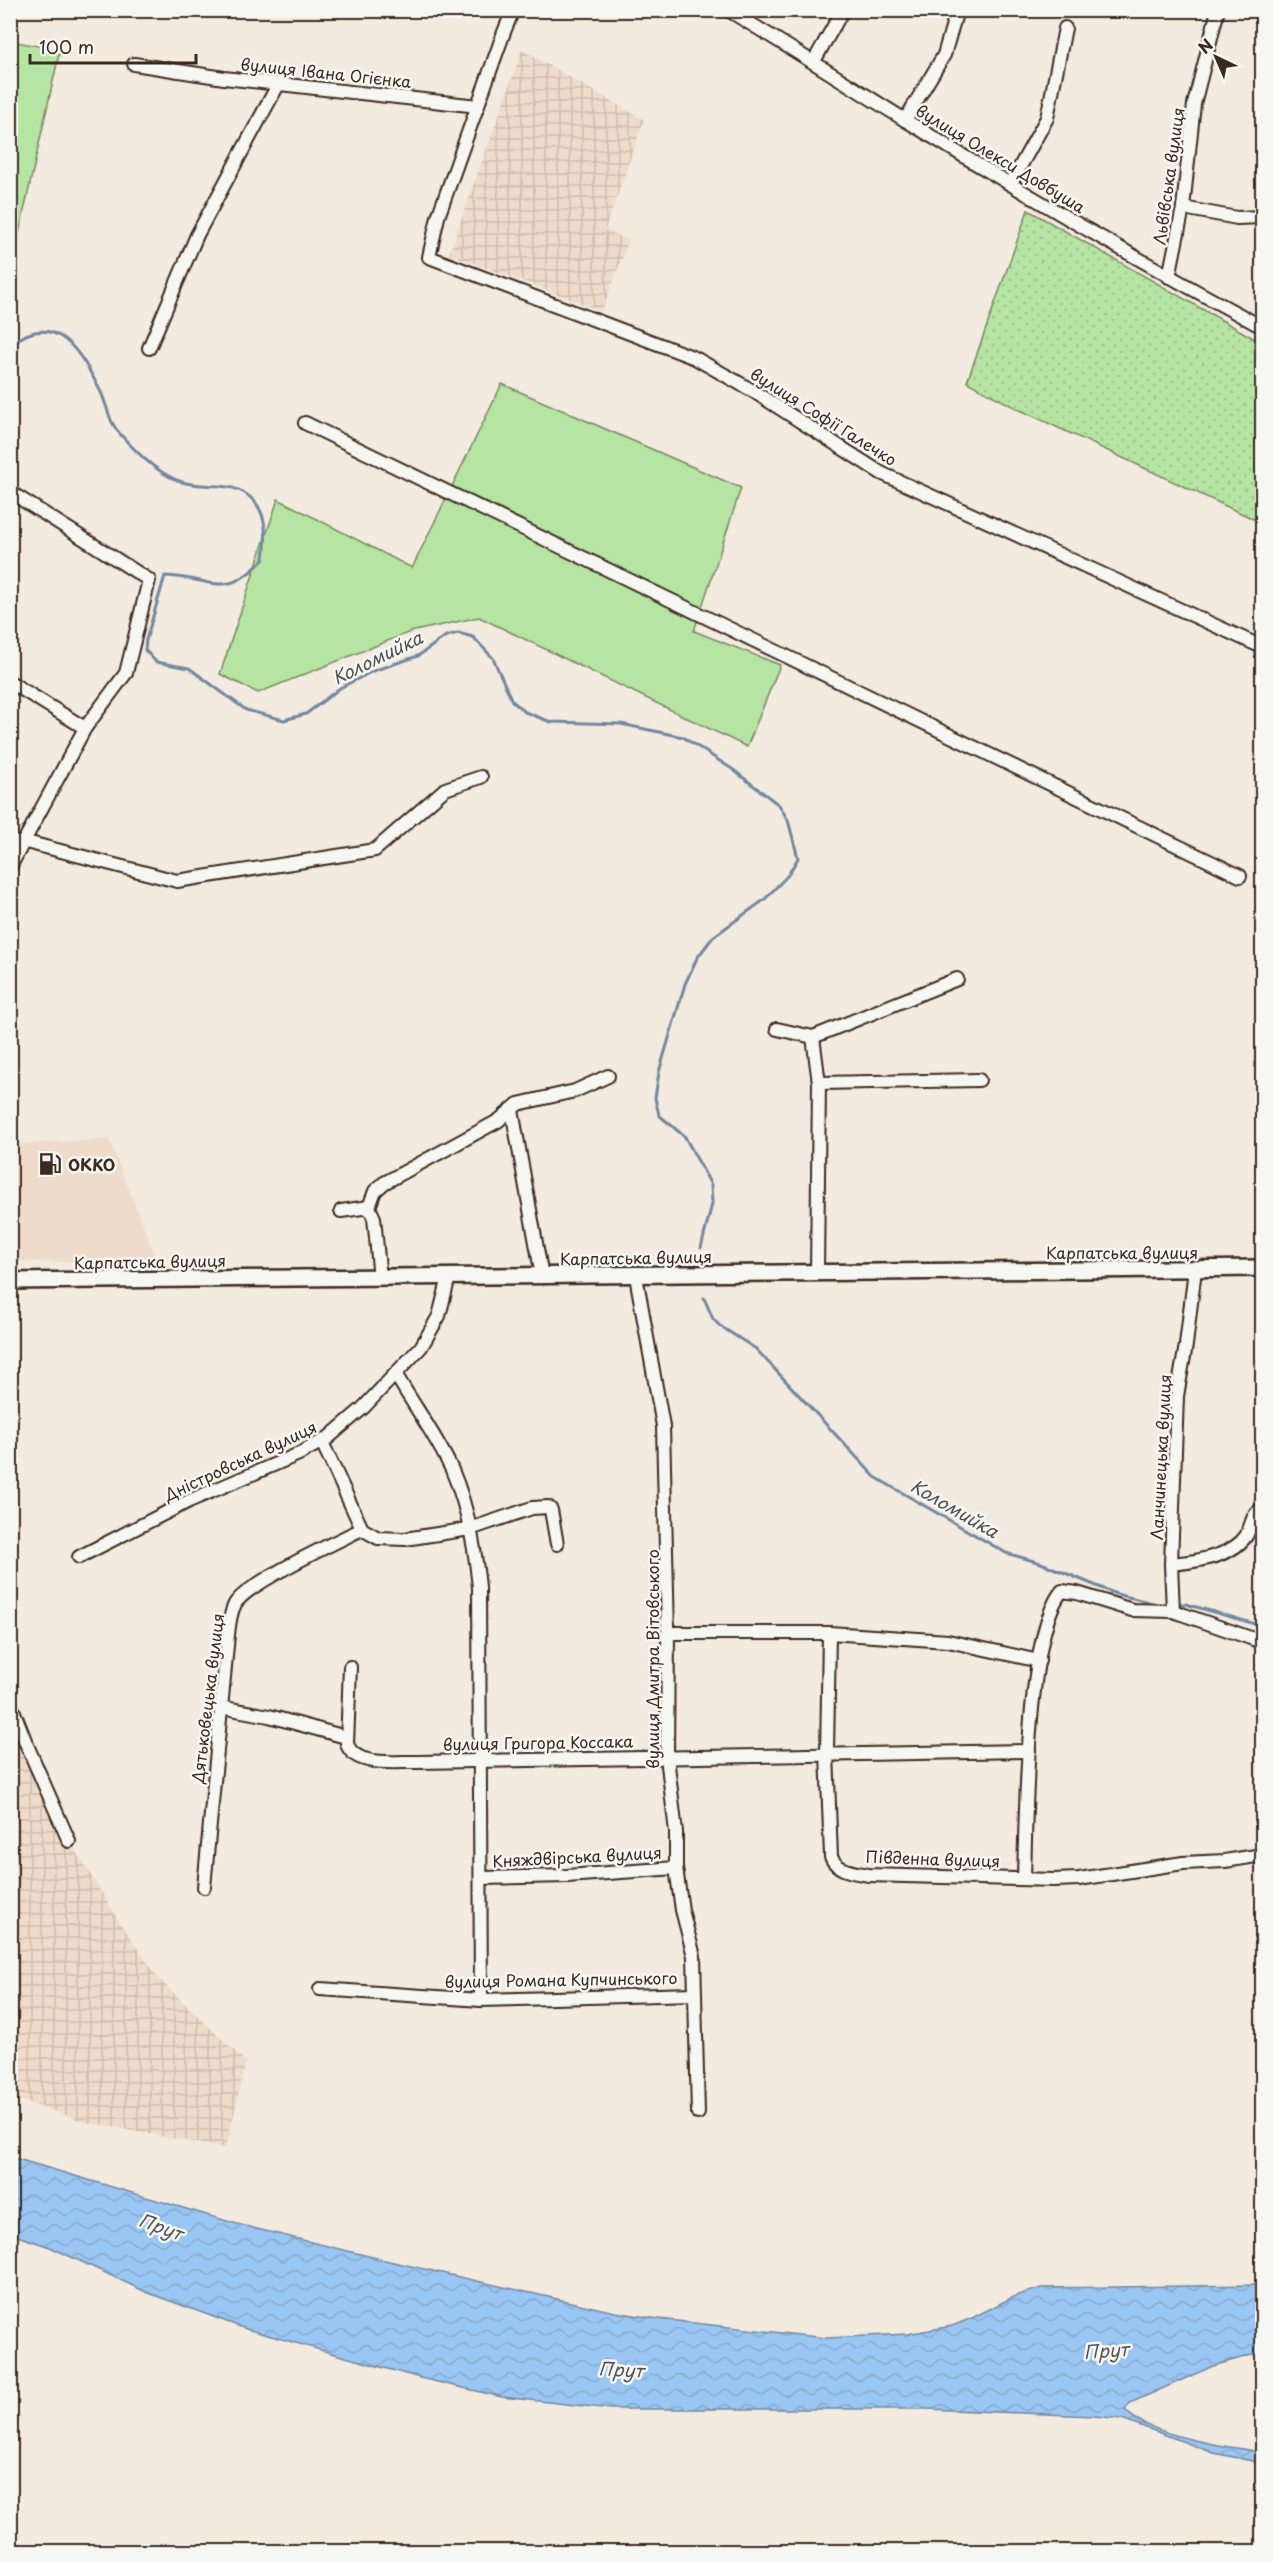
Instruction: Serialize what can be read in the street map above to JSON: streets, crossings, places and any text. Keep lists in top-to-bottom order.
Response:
{
  "streets": {
    "main road": ["Карпатська вулиця"],
    "street": [
      "вулиця Івана Огієнка",
      "вулиця Олекси Довбуша",
      "Львівська вулиця",
      "вулиця Софії Галечко",
      "Ланчинецька вулиця",
      "Дністровська вулиця",
      "вулиця Дмитра Вітовського",
      "Дятьковецька вулиця",
      "вулиця Григора Коссака",
      "Княждвірська вулиця",
      "Південна вулиця",
      "вулиця Романа Купчинського"
    ]
  },
  "crossings": [
    ["вулиця Івана Огієнка", "вулиця Софії Галечко"],
    ["вулиця Олекси Довбуша", "Львівська вулиця"],
    ["Карпатська вулиця", "Ланчинецька вулиця"],
    ["Карпатська вулиця", "Дністровська вулиця"],
    ["Карпатська вулиця", "вулиця Дмитра Вітовського"],
    ["вулиця Дмитра Вітовського", "вулиця Григора Коссака"],
    ["вулиця Дмитра Вітовського", "Княждвірська вулиця"],
    ["вулиця Дмитра Вітовського", "вулиця Романа Купчинського"],
    ["вулиця Григора Коссака", "Південна вулиця"]
  ],
  "water": ["Коломийка", "Прут"],
  "places": {
    "fuel station": ["ОККО"]
  },
  "scale_bar": "100 m",
  "north": "top left"
}
